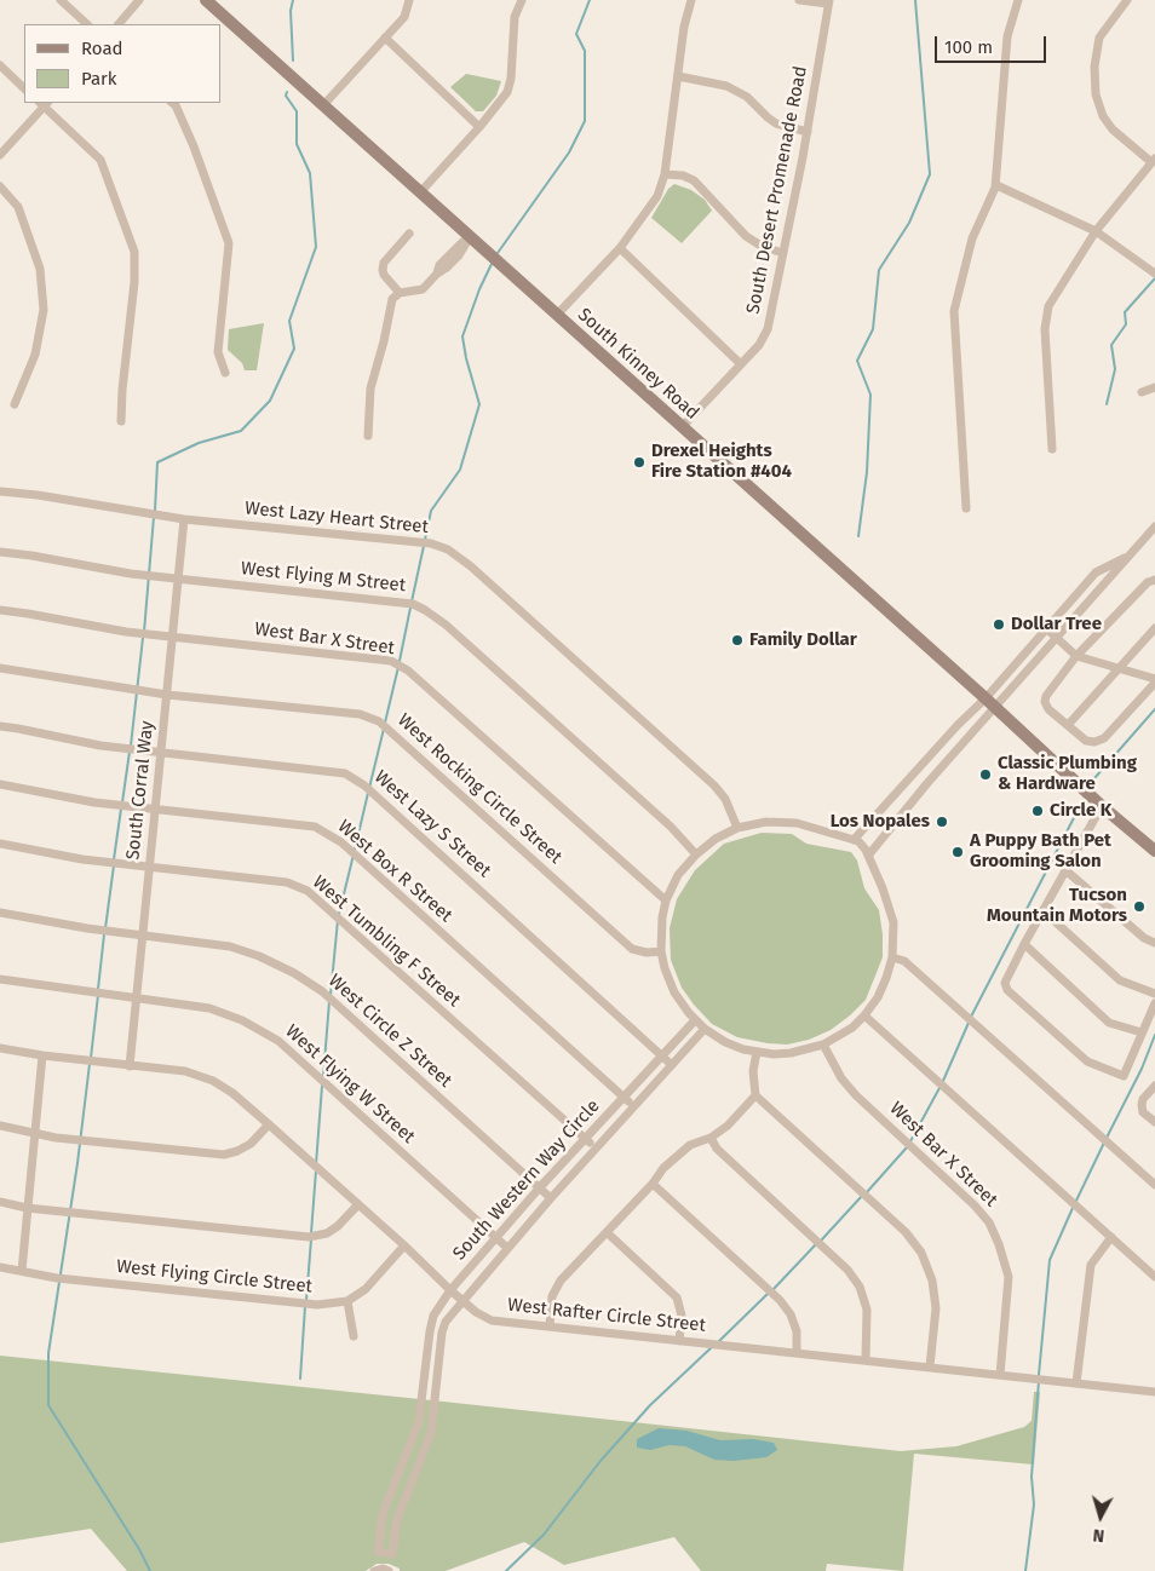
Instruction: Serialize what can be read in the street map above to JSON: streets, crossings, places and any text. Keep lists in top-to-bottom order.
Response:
{
  "streets": {
    "main road": ["South Kinney Road"],
    "street": [
      "South Desert Promenade Road",
      "West Lazy Heart Street",
      "West Flying M Street",
      "West Bar X Street",
      "West Rocking Circle Street",
      "South Corral Way",
      "West Lazy S Street",
      "West Box R Street",
      "West Tumbling F Street",
      "West Circle Z Street",
      "West Flying W Street",
      "South Western Way Circle",
      "West Flying Circle Street",
      "West Rafter Circle Street"
    ]
  },
  "crossings": [
    ["South Desert Promenade Road", "South Kinney Road"],
    ["West Lazy Heart Street", "South Corral Way"],
    ["West Flying M Street", "South Corral Way"],
    ["West Bar X Street", "South Corral Way"],
    ["West Bar X Street", "West Rafter Circle Street"],
    ["West Rocking Circle Street", "South Corral Way"],
    ["South Corral Way", "West Lazy S Street"],
    ["South Corral Way", "West Box R Street"],
    ["South Corral Way", "West Tumbling F Street"],
    ["South Corral Way", "West Circle Z Street"],
    ["South Corral Way", "West Flying W Street"],
    ["South Corral Way", "West Rafter Circle Street"],
    ["West Lazy S Street", "South Western Way Circle"],
    ["West Box R Street", "South Western Way Circle"],
    ["West Tumbling F Street", "South Western Way Circle"],
    ["West Circle Z Street", "South Western Way Circle"],
    ["West Flying W Street", "South Western Way Circle"],
    ["South Western Way Circle", "West Rafter Circle Street"]
  ],
  "places": [
    "Drexel Heights Fire Station #404",
    "Dollar Tree",
    "Family Dollar",
    "Classic Plumbing & Hardware",
    "Circle K",
    "Los Nopales",
    "A Puppy Bath Pet Grooming Salon",
    "Tucson Mountain Motors"
  ],
  "legend": ["Road", "Park"],
  "scale_bar": "100 m",
  "north": "bottom"
}
